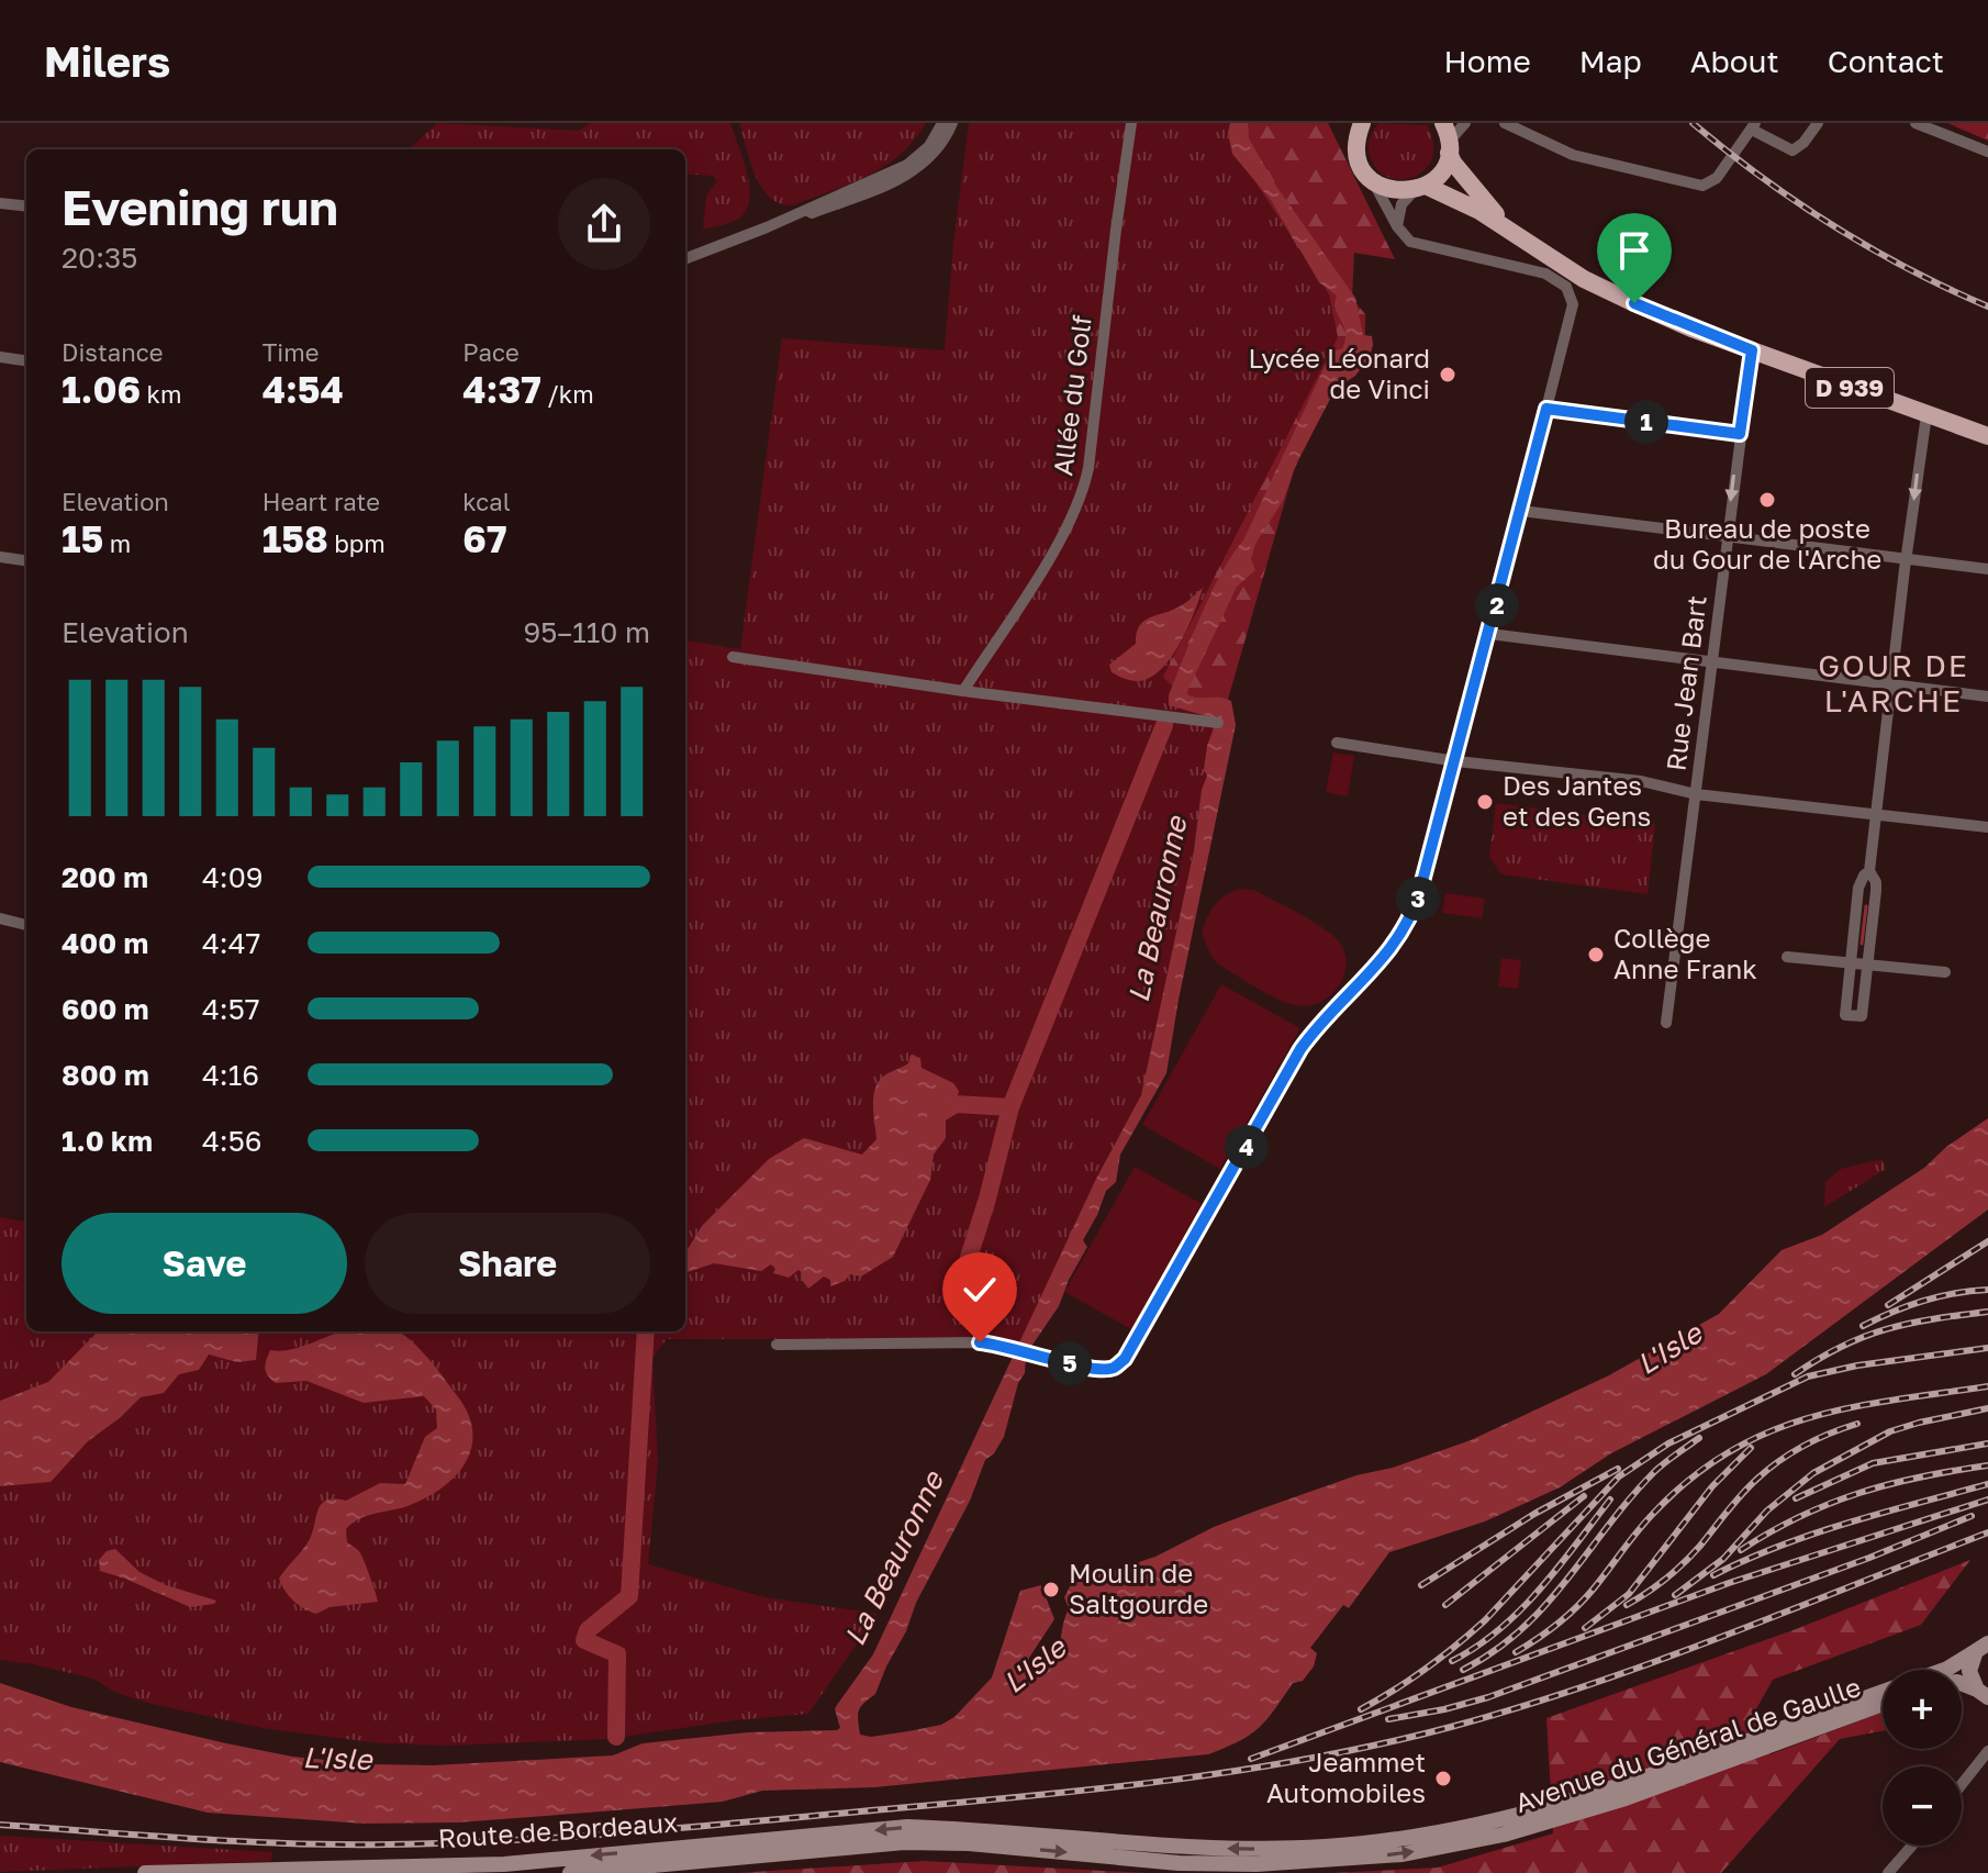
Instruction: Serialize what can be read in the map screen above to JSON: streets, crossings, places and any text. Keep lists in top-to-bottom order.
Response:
{
  "streets": {
    "main road": ["D 939", "Avenue du Général de Gaulle", "Route de Bordeaux"],
    "street": ["Allée du Golf", "Rue Jean Bart"]
  },
  "crossings": [
    ["D 939", "Rue Jean Bart"],
    ["Avenue du Général de Gaulle", "Route de Bordeaux"]
  ],
  "districts": ["GOUR DE L'ARCHE"],
  "water": ["La Beauronne", "L'Isle"],
  "places": [
    "Lycée Léonard de Vinci",
    "Bureau de poste du Gour de l'Arche",
    "Des Jantes et des Gens",
    "Collège Anne Frank",
    "Moulin de Saltgourde",
    "Jeammet Automobiles"
  ],
  "page": {
    "header": "Milers",
    "nav": [
      "Home",
      "Map",
      "About",
      "Contact"
    ],
    "heading": ["Evening run", "20:35"],
    "stats": [
      ["Distance", "1.06 km"],
      ["Time", "4:54"],
      ["Pace", "4:37 /km"],
      ["Elevation", "15 m"],
      ["Heart rate", "158 bpm"],
      ["kcal", "67"]
    ],
    "pins": [
      "1",
      "2",
      "3",
      "4",
      "5"
    ],
    "chart": ["Elevation", "95–110 m"],
    "list": [
      {
        "name": "200 m",
        "note": "4:09"
      },
      {
        "name": "400 m",
        "note": "4:47"
      },
      {
        "name": "600 m",
        "note": "4:57"
      },
      {
        "name": "800 m",
        "note": "4:16"
      },
      {
        "name": "1.0 km",
        "note": "4:56"
      }
    ],
    "buttons": ["Save", "Share"],
    "map_buttons": ["+", "−"]
  }
}
